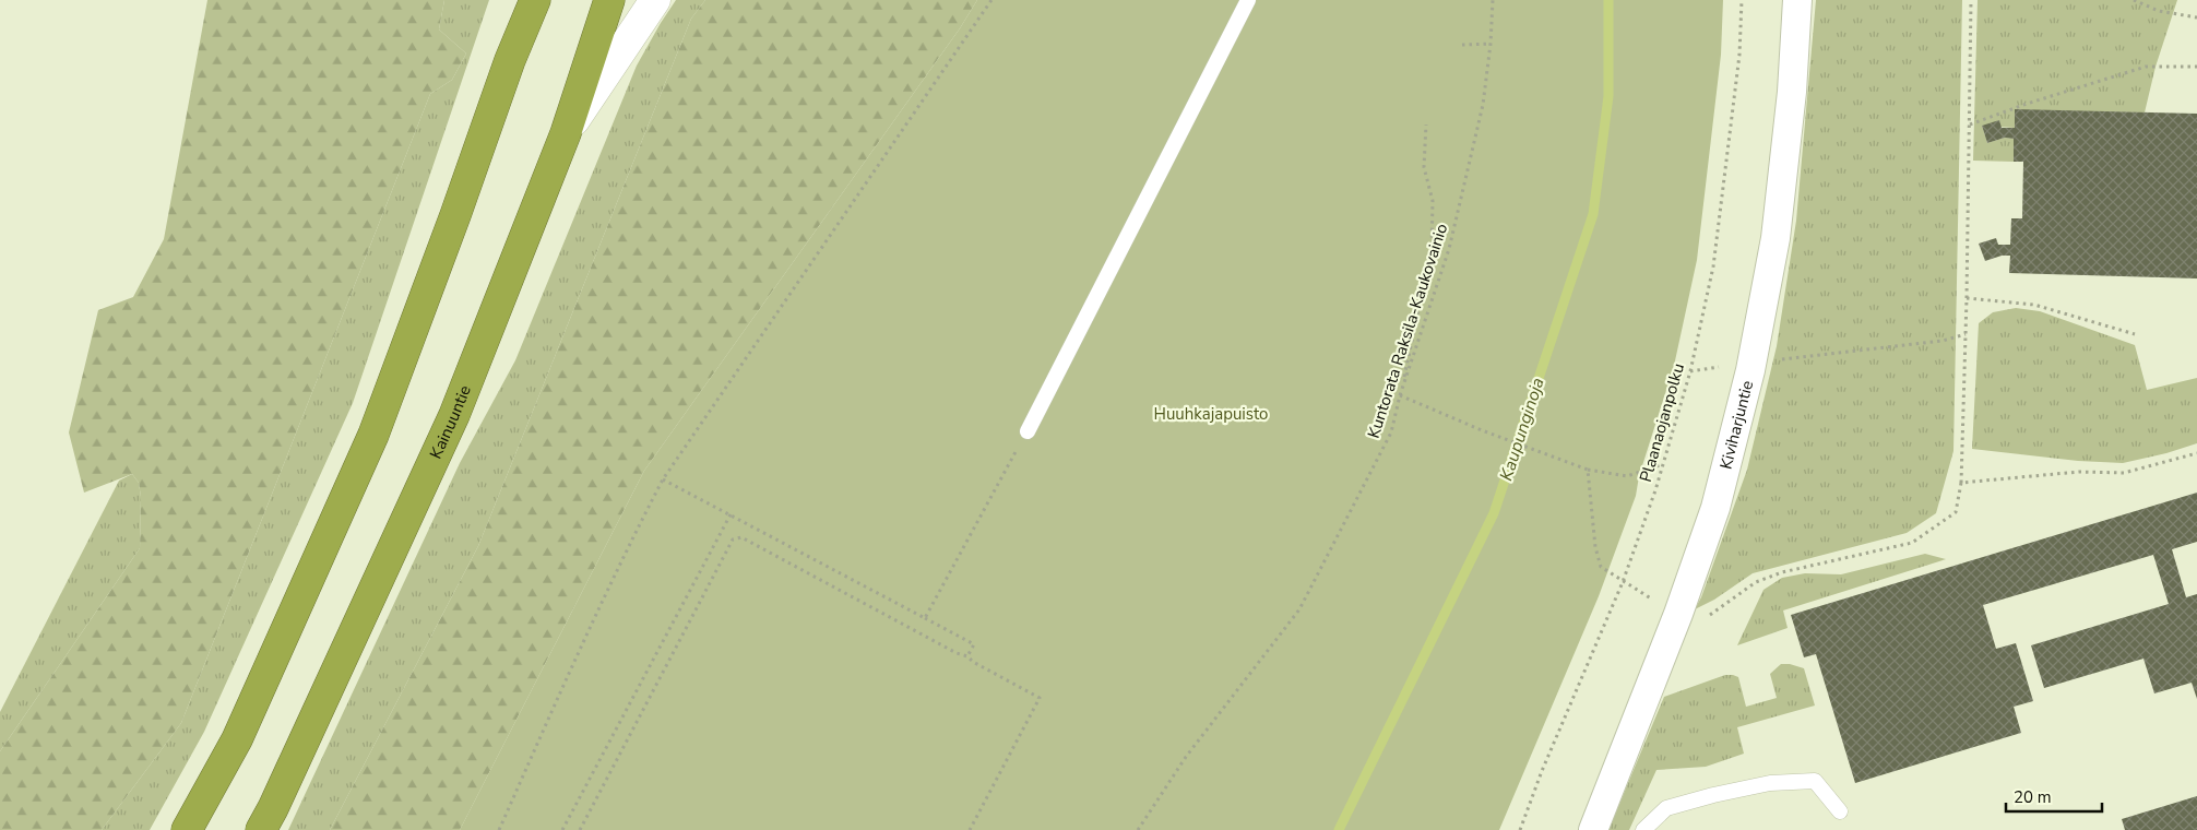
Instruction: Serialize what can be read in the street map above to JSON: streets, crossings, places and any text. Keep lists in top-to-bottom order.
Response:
{
  "streets": {
    "highway": ["Kainuuntie"],
    "street": ["Kiviharjuntie"],
    "path": ["Kuntorata Raksila-Kaukovainio", "Plaanaojanpolku"]
  },
  "water": ["Kaupunginoja"],
  "parks": ["Huuhkajapuisto"],
  "scale_bar": "20 m"
}
